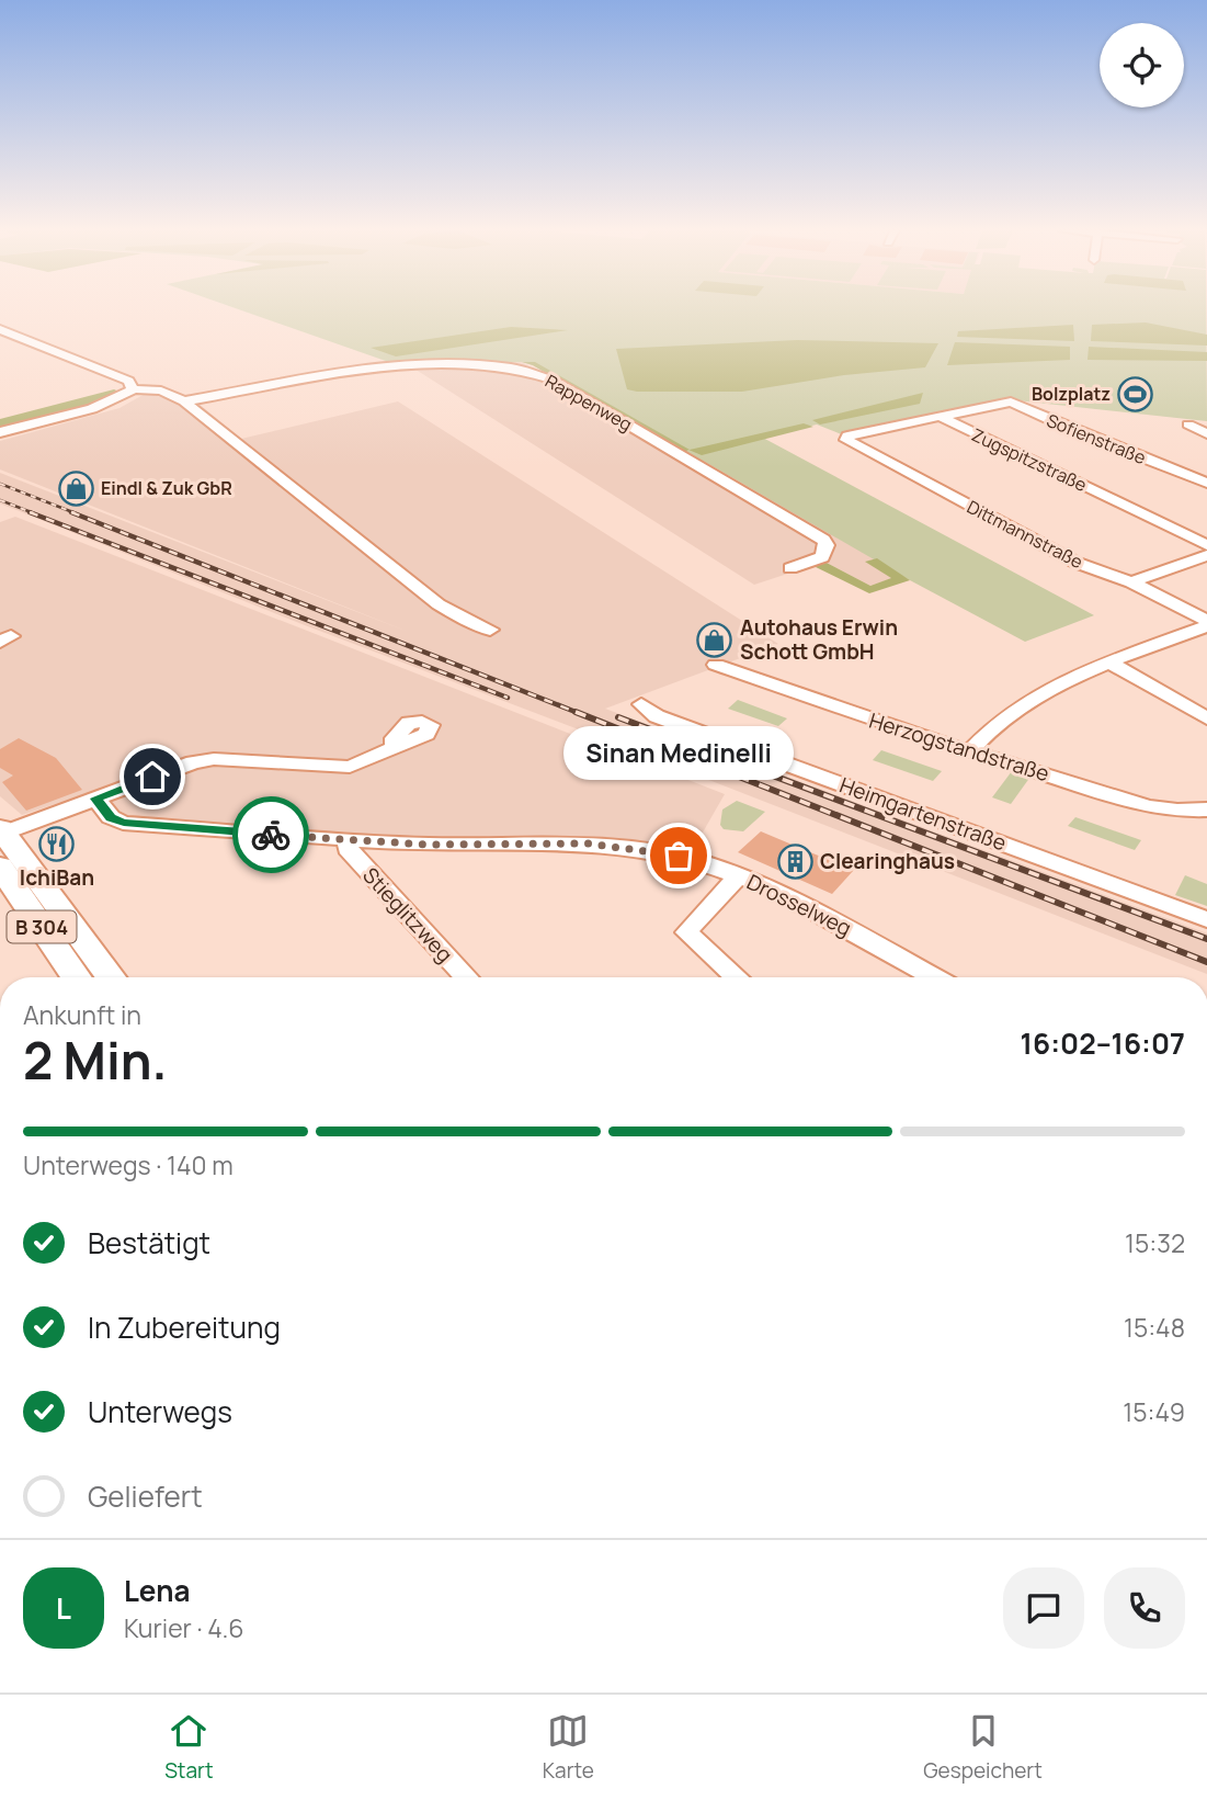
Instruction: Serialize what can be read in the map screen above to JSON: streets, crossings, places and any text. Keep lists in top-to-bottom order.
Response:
{
  "streets": {
    "main road": ["B 304"],
    "street": [
      "Rappenweg",
      "Sofienstraße",
      "Zugspitzstraße",
      "Dittmannstraße",
      "Herzogstandstraße",
      "Heimgartenstraße",
      "Drosselweg",
      "Stieglitzweg"
    ]
  },
  "crossings": [
    ["Sofienstraße", "Zugspitzstraße"],
    ["Sofienstraße", "Dittmannstraße"],
    ["Zugspitzstraße", "Dittmannstraße"],
    ["Drosselweg", "Stieglitzweg"]
  ],
  "places": {
    "sports": ["Bolzplatz"],
    "shop": ["Eindl & Zuk GbR", "Autohaus Erwin Schott GmbH"],
    "restaurant": ["IchiBan"],
    "other": ["Sinan Medinelli"],
    "building": ["Clearinghaus"]
  },
  "page": {
    "bubble": "Sinan Medinelli",
    "heading": ["2 Min.", "Ankunft in", "16:02–16:07"],
    "panel": ["Lena", "Kurier · 4.6"],
    "bar": "Unterwegs · 140 m",
    "list": [
      ["Bestätigt", "15:32"],
      ["In Zubereitung", "15:48"],
      ["Unterwegs", "15:49"],
      "Geliefert"
    ],
    "round": "L",
    "tabs": ["Start", "Karte", "Gespeichert"]
  }
}
